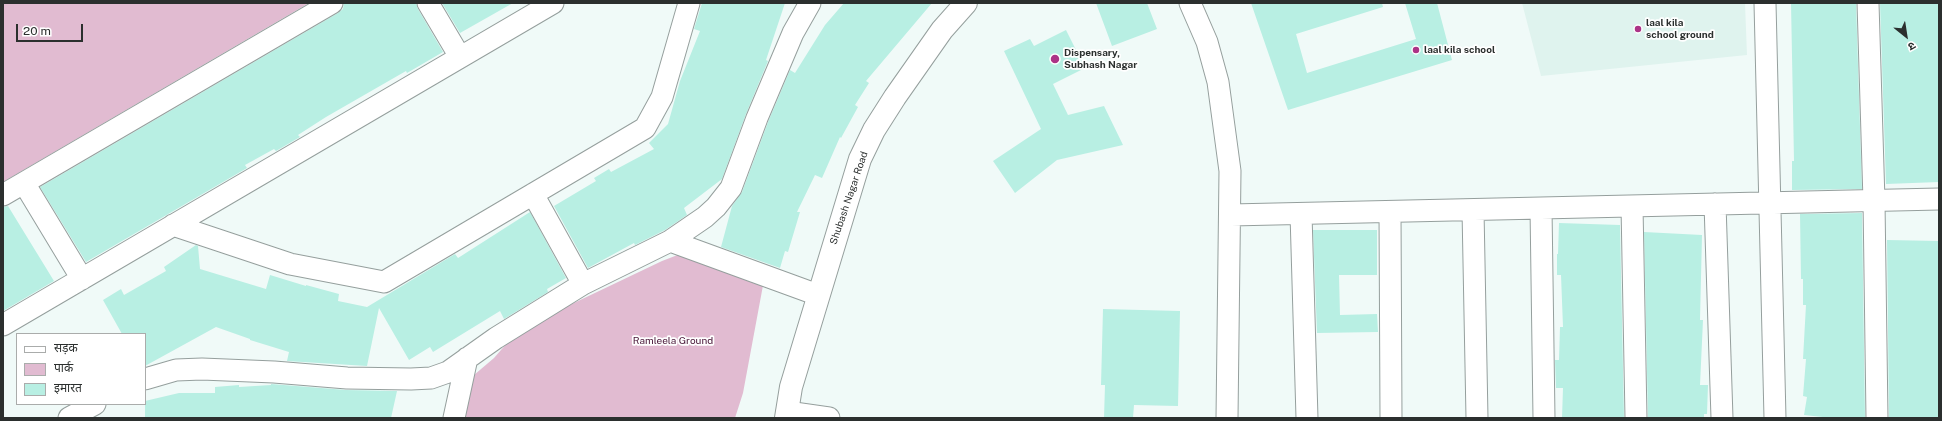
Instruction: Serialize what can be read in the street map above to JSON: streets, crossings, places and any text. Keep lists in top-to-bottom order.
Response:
{
  "streets": {
    "street": ["Shubash Nagar Road"]
  },
  "parks": ["Ramleela Ground"],
  "places": ["laal kila school ground", "laal kila school", "Dispensary, Subhash Nagar"],
  "legend": ["सड़क", "पार्क", "इमारत"],
  "scale_bar": "20 m",
  "north": "bottom right"
}
